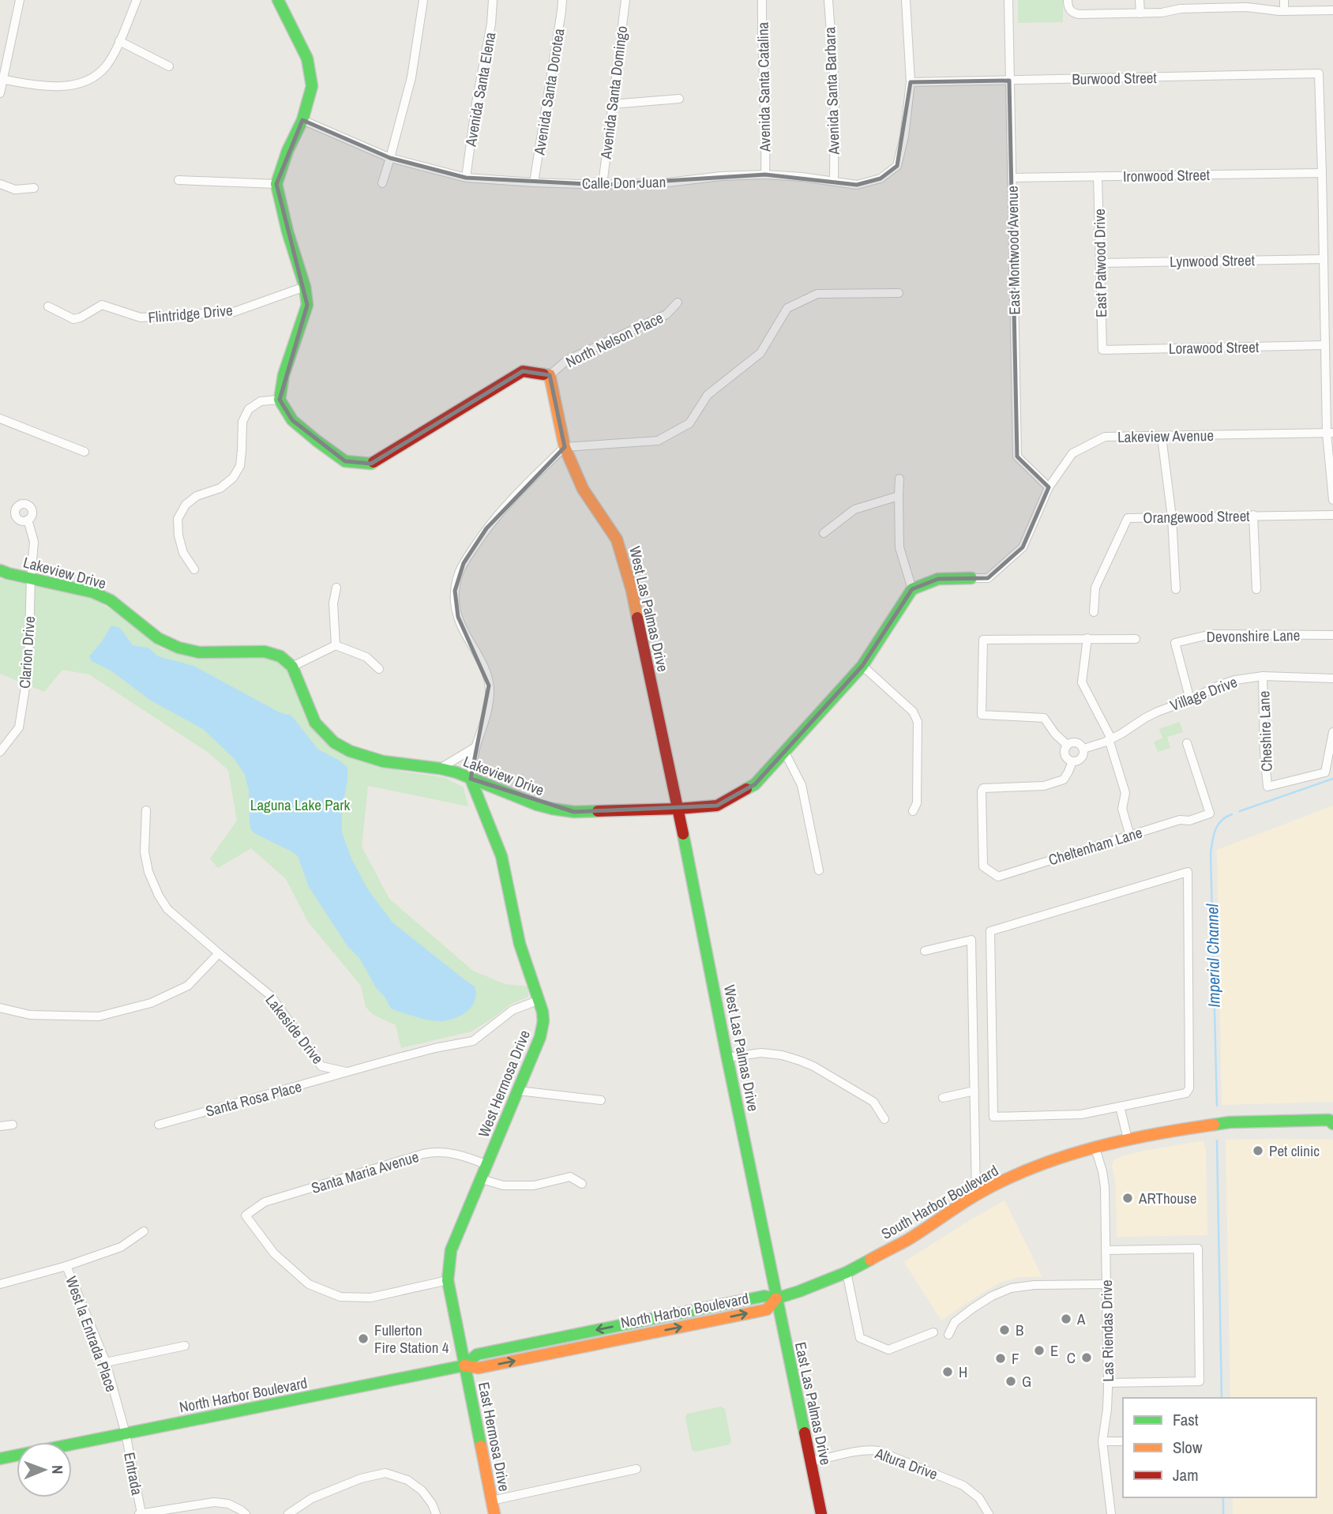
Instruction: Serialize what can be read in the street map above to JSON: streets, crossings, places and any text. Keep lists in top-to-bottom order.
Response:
{
  "streets": {
    "street": [
      "Burwood Street",
      "Avenida Santa Catalina",
      "Avenida Santa Elena",
      "Avenida Santa Barbara",
      "Avenida Santa Dorotea",
      "Avenida Santa Domingo",
      "Ironwood Street",
      "Calle Don Juan",
      "East Montwood Avenue",
      "Lynwood Street",
      "East Patwood Drive",
      "Flintridge Drive",
      "North Nelson Place",
      "Lorawood Street",
      "Lakeview Avenue",
      "Orangewood Street",
      "Lakeview Drive",
      "West Las Palmas Drive",
      "Devonshire Lane",
      "Clarion Drive",
      "Village Drive",
      "Cheshire Lane",
      "Cheltenham Lane",
      "Lakeside Drive",
      "West Hermosa Drive",
      "Santa Rosa Place",
      "Santa Maria Avenue",
      "South Harbor Boulevard",
      "North Harbor Boulevard",
      "Las Riendas Drive",
      "West la Entrada Place",
      "East Las Palmas Drive",
      "East Hermosa Drive",
      "Altura Drive",
      "Entrada"
    ]
  },
  "crossings": [
    ["Burwood Street", "Ironwood Street"],
    ["Burwood Street", "Calle Don Juan"],
    ["Burwood Street", "East Montwood Avenue"],
    ["Avenida Santa Catalina", "Calle Don Juan"],
    ["Avenida Santa Elena", "Calle Don Juan"],
    ["Avenida Santa Barbara", "Calle Don Juan"],
    ["Avenida Santa Dorotea", "Calle Don Juan"],
    ["Avenida Santa Domingo", "Calle Don Juan"],
    ["Ironwood Street", "East Montwood Avenue"],
    ["Ironwood Street", "East Patwood Drive"],
    ["East Montwood Avenue", "Lakeview Avenue"],
    ["Lynwood Street", "East Patwood Drive"],
    ["East Patwood Drive", "Lorawood Street"],
    ["North Nelson Place", "West Las Palmas Drive"],
    ["Lakeview Drive", "West Las Palmas Drive"],
    ["Lakeview Drive", "Clarion Drive"],
    ["Lakeview Drive", "West Hermosa Drive"],
    ["West Las Palmas Drive", "North Harbor Boulevard"],
    ["West Las Palmas Drive", "East Las Palmas Drive"],
    ["Devonshire Lane", "Village Drive"],
    ["Village Drive", "Cheshire Lane"],
    ["Village Drive", "Cheltenham Lane"],
    ["Lakeside Drive", "West Hermosa Drive"],
    ["Lakeside Drive", "Santa Rosa Place"],
    ["West Hermosa Drive", "Santa Maria Avenue"],
    ["West Hermosa Drive", "North Harbor Boulevard"],
    ["West Hermosa Drive", "East Hermosa Drive"],
    ["South Harbor Boulevard", "North Harbor Boulevard"],
    ["South Harbor Boulevard", "Las Riendas Drive"],
    ["North Harbor Boulevard", "West la Entrada Place"],
    ["North Harbor Boulevard", "East Las Palmas Drive"],
    ["North Harbor Boulevard", "East Hermosa Drive"],
    ["North Harbor Boulevard", "Entrada"],
    ["West la Entrada Place", "Entrada"],
    ["East Las Palmas Drive", "Altura Drive"]
  ],
  "water": ["Imperial Channel"],
  "parks": ["Laguna Lake Park"],
  "places": [
    "Pet clinic",
    "ARThouse",
    "A",
    "B",
    "Fullerton Fire Station 4",
    "E",
    "C",
    "F",
    "H",
    "G"
  ],
  "legend": ["Fast", "Slow", "Jam"],
  "north": "right"
}
